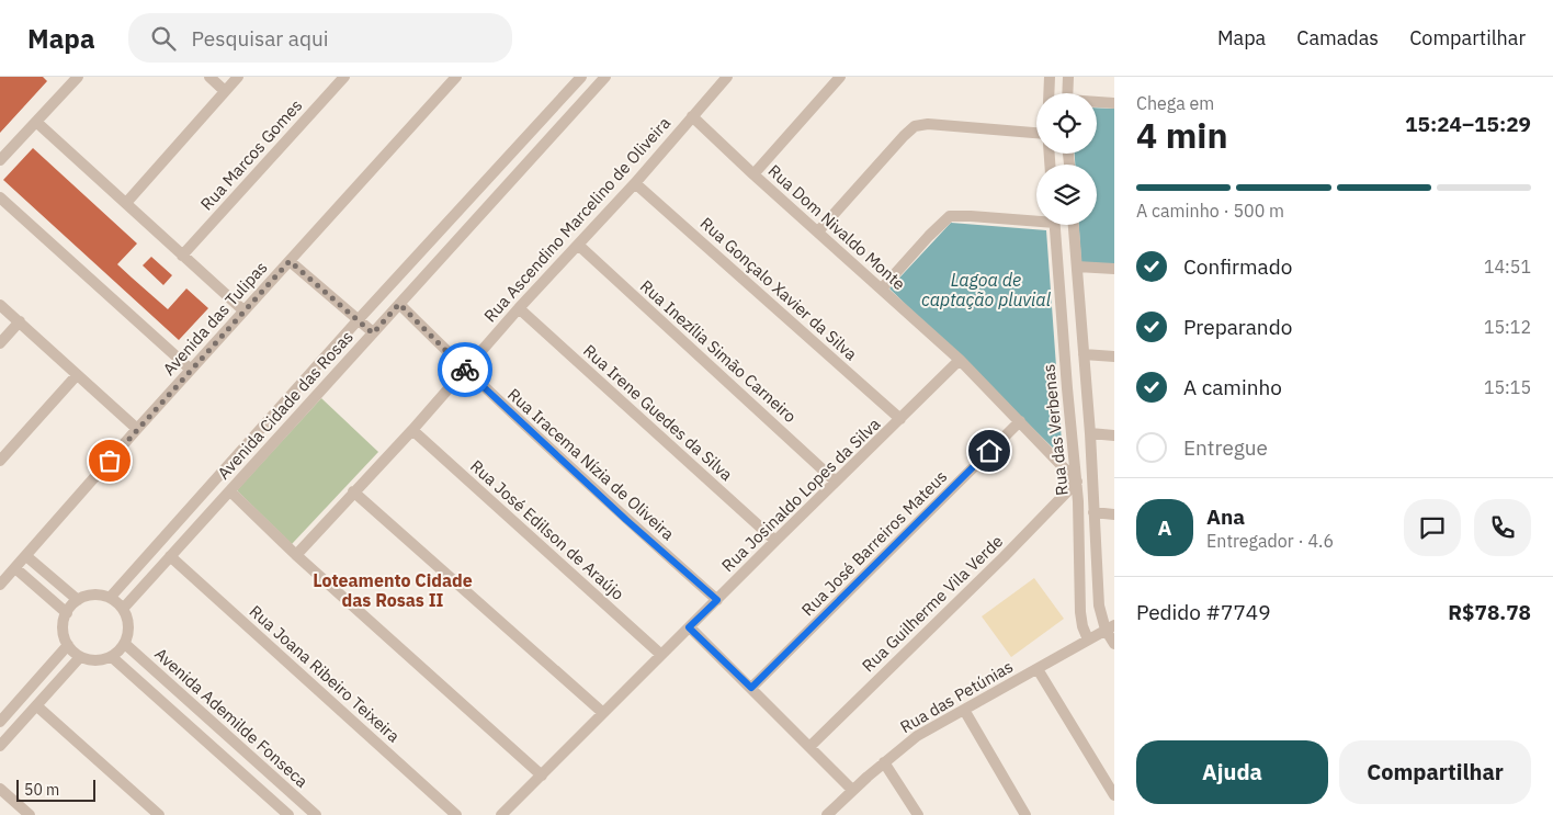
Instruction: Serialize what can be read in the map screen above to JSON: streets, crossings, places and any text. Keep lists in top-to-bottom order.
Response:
{
  "streets": {
    "street": [
      "Rua Marcos Gomes",
      "Rua Ascendino Marcelino de Oliveira",
      "Rua Dom Nivaldo Monte",
      "Rua Gonçalo Xavier da Silva",
      "Avenida das Tulipas",
      "Rua Inezília Simão Carneiro",
      "Avenida Cidade das Rosas",
      "Rua Irene Guedes da Silva",
      "Rua das Verbenas",
      "Rua Iracema Nízia de Oliveira",
      "Rua Josinaldo Lopes da Silva",
      "Rua José Edilson de Araújo",
      "Rua José Barreiros Mateus",
      "Rua Guilherme Vila Verde",
      "Rua Joana Ribeiro Teixeira",
      "Rua das Petúnias",
      "Avenida Ademilde Fonseca"
    ]
  },
  "crossings": [
    ["Rua Ascendino Marcelino de Oliveira", "Rua Dom Nivaldo Monte"],
    ["Rua Ascendino Marcelino de Oliveira", "Rua Gonçalo Xavier da Silva"],
    ["Rua Ascendino Marcelino de Oliveira", "Rua Inezília Simão Carneiro"],
    ["Rua Ascendino Marcelino de Oliveira", "Rua Irene Guedes da Silva"],
    ["Rua Ascendino Marcelino de Oliveira", "Rua Iracema Nízia de Oliveira"],
    ["Rua Ascendino Marcelino de Oliveira", "Rua José Edilson de Araújo"],
    ["Rua Dom Nivaldo Monte", "Rua das Verbenas"],
    ["Rua Dom Nivaldo Monte", "Rua Josinaldo Lopes da Silva"],
    ["Rua Dom Nivaldo Monte", "Rua José Barreiros Mateus"],
    ["Rua Dom Nivaldo Monte", "Rua Guilherme Vila Verde"],
    ["Rua Gonçalo Xavier da Silva", "Rua Josinaldo Lopes da Silva"],
    ["Rua Inezília Simão Carneiro", "Rua Josinaldo Lopes da Silva"],
    ["Avenida Cidade das Rosas", "Rua Iracema Nízia de Oliveira"],
    ["Avenida Cidade das Rosas", "Rua Joana Ribeiro Teixeira"],
    ["Avenida Cidade das Rosas", "Avenida Ademilde Fonseca"],
    ["Rua Irene Guedes da Silva", "Rua Josinaldo Lopes da Silva"],
    ["Rua das Verbenas", "Rua Guilherme Vila Verde"],
    ["Rua das Verbenas", "Rua das Petúnias"],
    ["Rua Iracema Nízia de Oliveira", "Rua Josinaldo Lopes da Silva"],
    ["Rua Josinaldo Lopes da Silva", "Rua José Edilson de Araújo"]
  ],
  "districts": ["Loteamento Cidade das Rosas II"],
  "water": ["Lagoa de captação pluvial"],
  "scale_bar": "50 m",
  "page": {
    "header": "Mapa",
    "search": "Pesquisar aqui",
    "nav": ["Mapa", "Camadas", "Compartilhar"],
    "heading": ["4 min", "Chega em", "15:24–15:29"],
    "panel": [
      "Ana",
      "Entregador · 4.6",
      "Pedido #7749",
      "R$78.78"
    ],
    "bar": "A caminho · 500 m",
    "list": [
      ["Confirmado", "14:51"],
      ["Preparando", "15:12"],
      ["A caminho", "15:15"],
      "Entregue"
    ],
    "round": "A",
    "buttons": ["Ajuda", "Compartilhar"],
    "scale": "50 m"
  }
}
